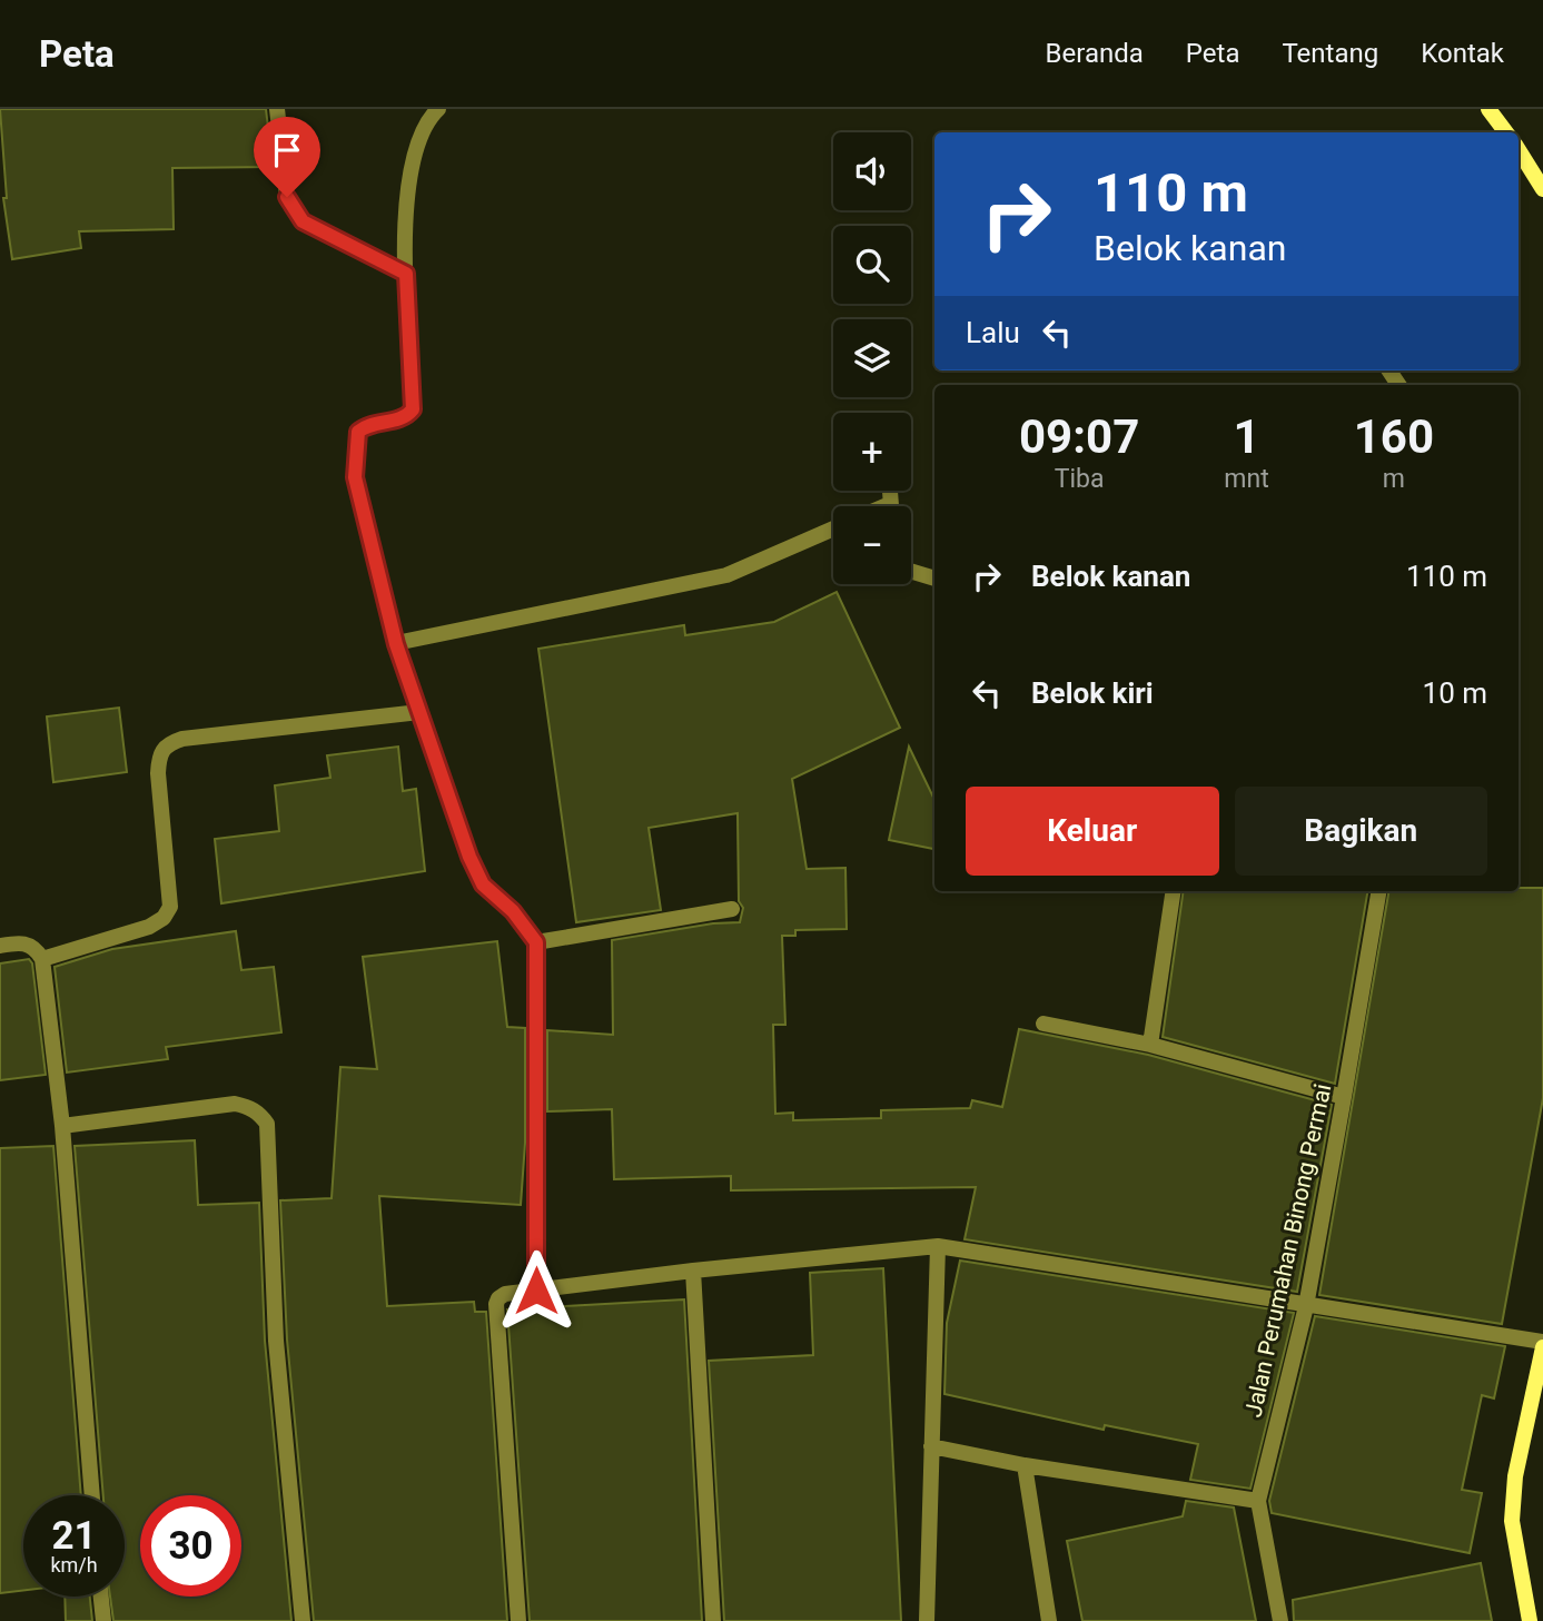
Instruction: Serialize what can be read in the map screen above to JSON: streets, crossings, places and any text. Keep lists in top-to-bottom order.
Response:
{
  "streets": {
    "street": ["Jalan Perumahan Binong Permai"]
  },
  "page": {
    "header": "Peta",
    "nav": [
      "Beranda",
      "Peta",
      "Tentang",
      "Kontak"
    ],
    "map_buttons": ["+", "−"],
    "turn": ["110 m", "Belok kanan"],
    "then": "Lalu",
    "eta": [
      "09:07",
      "Tiba",
      "1",
      "mnt",
      "160",
      "m"
    ],
    "list": [
      {
        "name": "Belok kanan",
        "value": "110 m"
      },
      {
        "name": "Belok kiri",
        "value": "10 m"
      }
    ],
    "buttons": ["Keluar", "Bagikan"],
    "speed": "21 km/h",
    "limit": "30"
  }
}
